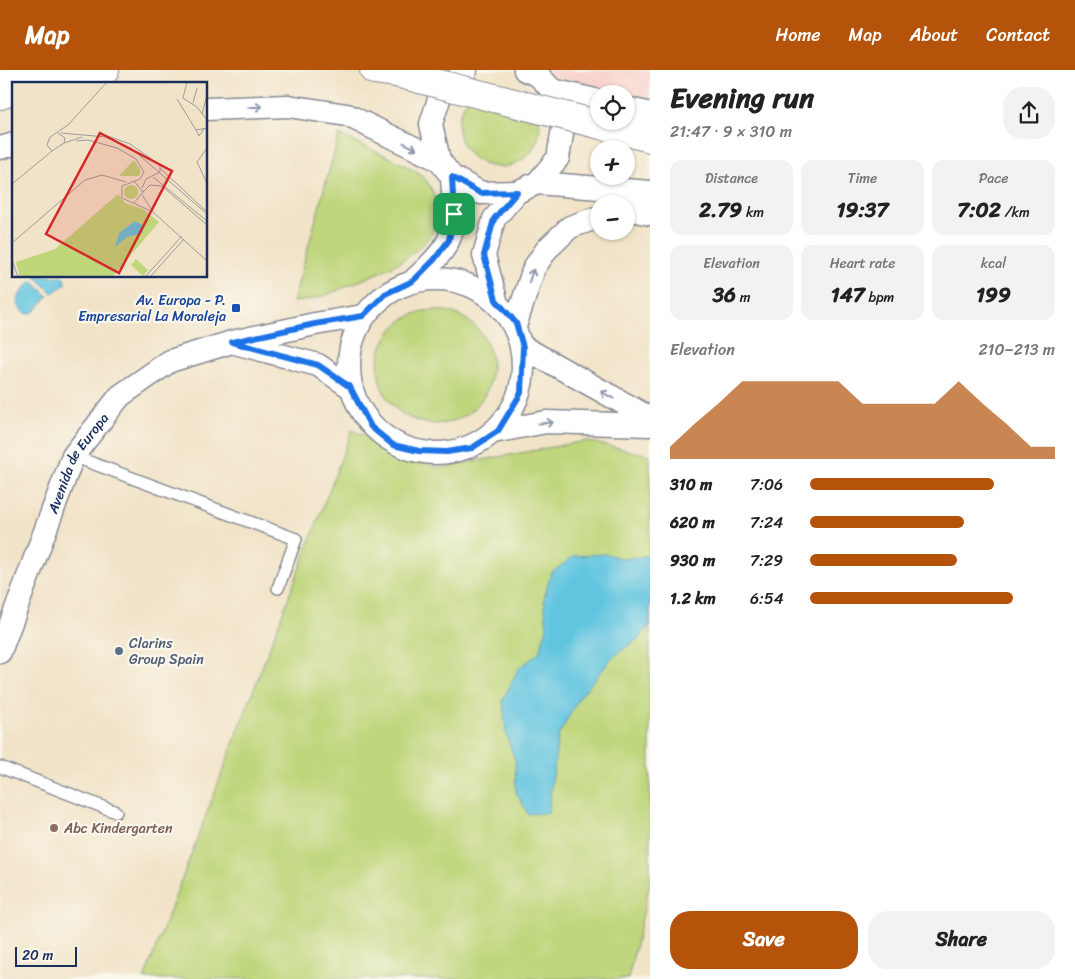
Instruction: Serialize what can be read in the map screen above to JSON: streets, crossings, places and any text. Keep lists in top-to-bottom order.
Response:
{
  "streets": {
    "street": ["Avenida de Europa"]
  },
  "places": {
    "transit": ["Av. Europa - P. Empresarial La Moraleja"],
    "other": ["Clarins Group Spain", "Abc Kindergarten"]
  },
  "scale_bar": "20 m",
  "page": {
    "header": "Map",
    "nav": [
      "Home",
      "Map",
      "About",
      "Contact"
    ],
    "heading": ["Evening run", "21:47 · 9 × 310 m"],
    "map_buttons": ["+", "−"],
    "stats": [
      ["Distance", "2.79 km"],
      ["Time", "19:37"],
      ["Pace", "7:02 /km"],
      ["Elevation", "36 m"],
      ["Heart rate", "147 bpm"],
      ["kcal", "199"]
    ],
    "chart": ["Elevation", "210–213 m"],
    "list": [
      {
        "name": "310 m",
        "note": "7:06"
      },
      {
        "name": "620 m",
        "note": "7:24"
      },
      {
        "name": "930 m",
        "note": "7:29"
      },
      {
        "name": "1.2 km",
        "note": "6:54"
      }
    ],
    "buttons": ["Save", "Share"],
    "scale": "20 m"
  }
}
